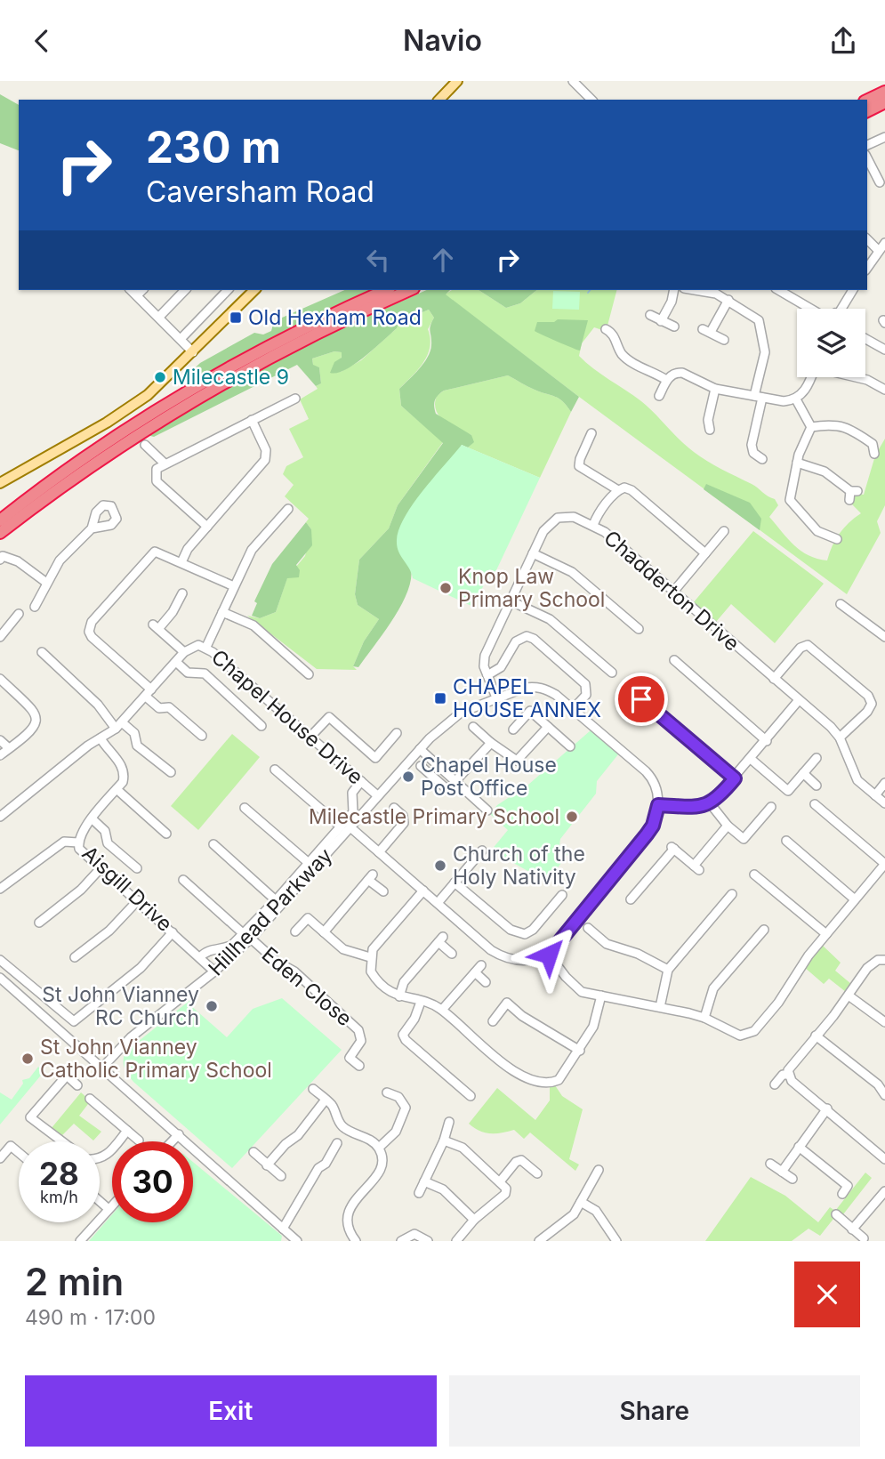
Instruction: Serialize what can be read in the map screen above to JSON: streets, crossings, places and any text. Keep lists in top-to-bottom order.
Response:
{
  "streets": {
    "street": [
      "Chadderton Drive",
      "Chapel House Drive",
      "Aisgill Drive",
      "Hillhead Parkway",
      "Eden Close"
    ]
  },
  "crossings": [
    ["Chadderton Drive", "Hillhead Parkway"],
    ["Chapel House Drive", "Hillhead Parkway"],
    ["Aisgill Drive", "Hillhead Parkway"],
    ["Hillhead Parkway", "Eden Close"]
  ],
  "places": {
    "transit": ["Old Hexham Road", "CHAPEL HOUSE ANNEX"],
    "other": [
      "Milecastle 9",
      "Knop Law Primary School",
      "Chapel House Post Office",
      "Milecastle Primary School",
      "Church of the Holy Nativity",
      "St John Vianney RC Church",
      "St John Vianney Catholic Primary School"
    ]
  },
  "page": {
    "header": "Navio",
    "turn": ["230 m", "Caversham Road"],
    "speed": "28 km/h",
    "limit": "30",
    "heading": ["2 min", "490 m · 17:00"],
    "buttons": ["Exit", "Share"]
  }
}
